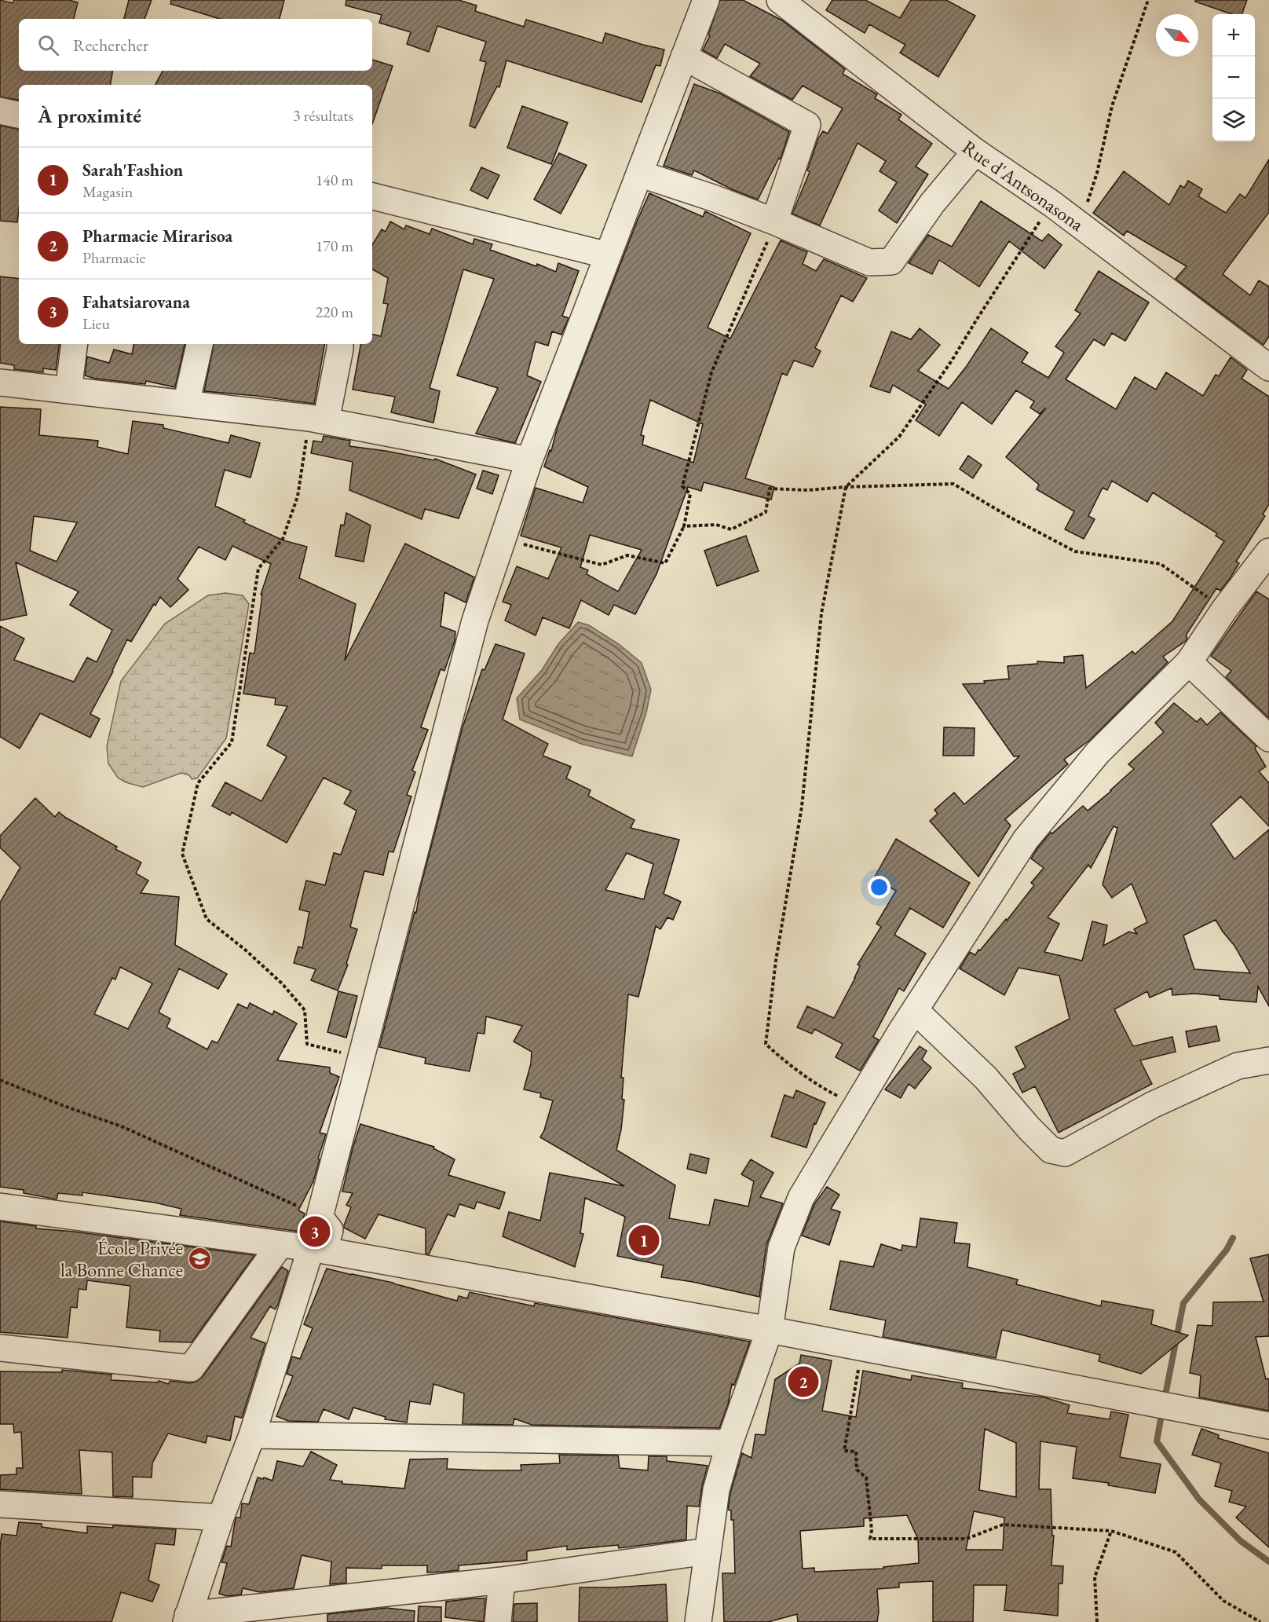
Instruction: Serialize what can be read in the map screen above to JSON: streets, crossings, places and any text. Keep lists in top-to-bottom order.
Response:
{
  "streets": {
    "street": ["Rue d'Antsonasona"]
  },
  "places": {
    "school or university": ["École Privée la Bonne Chance"]
  },
  "north": "bottom right",
  "page": {
    "map_buttons": ["+", "−"],
    "search": "Rechercher",
    "heading": ["À proximité", "3 résultats"],
    "list": [
      {
        "mark": "1",
        "name": "Sarah'Fashion",
        "note": "Magasin",
        "value": "140 m"
      },
      {
        "mark": "2",
        "name": "Pharmacie Mirarisoa",
        "note": "Pharmacie",
        "value": "170 m"
      },
      {
        "mark": "3",
        "name": "Fahatsiarovana",
        "note": "Lieu",
        "value": "220 m"
      }
    ],
    "pins": ["3", "1", "2"]
  }
}
